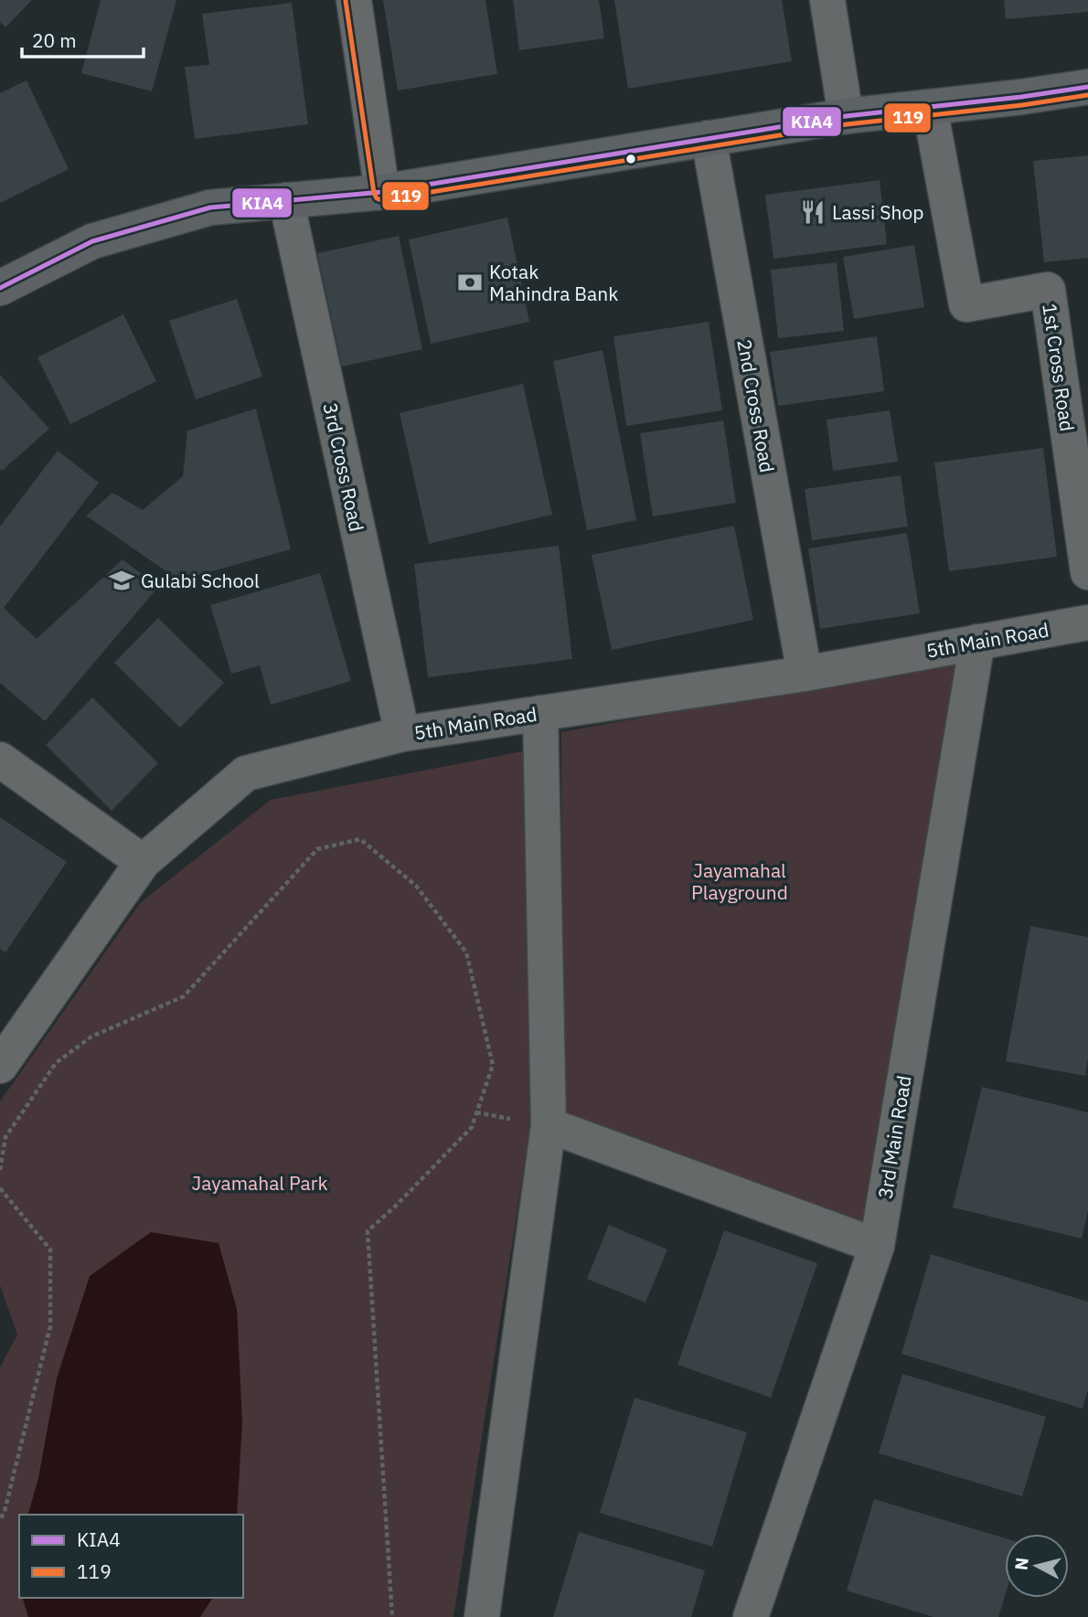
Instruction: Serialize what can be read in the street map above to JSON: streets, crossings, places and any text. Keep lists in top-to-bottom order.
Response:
{
  "streets": {
    "street": [
      "1st Cross Road",
      "2nd Cross Road",
      "3rd Cross Road",
      "5th Main Road",
      "3rd Main Road"
    ]
  },
  "crossings": [
    ["2nd Cross Road", "5th Main Road"],
    ["3rd Cross Road", "5th Main Road"],
    ["5th Main Road", "3rd Main Road"]
  ],
  "parks": ["Jayamahal Playground", "Jayamahal Park"],
  "places": {
    "restaurant": ["Lassi Shop"],
    "bank": ["Kotak Mahindra Bank"],
    "school or university": ["Gulabi School"]
  },
  "lines": ["transit line 119", "transit line KIA4"],
  "legend": ["KIA4", "119"],
  "scale_bar": "20 m",
  "north": "left"
}
